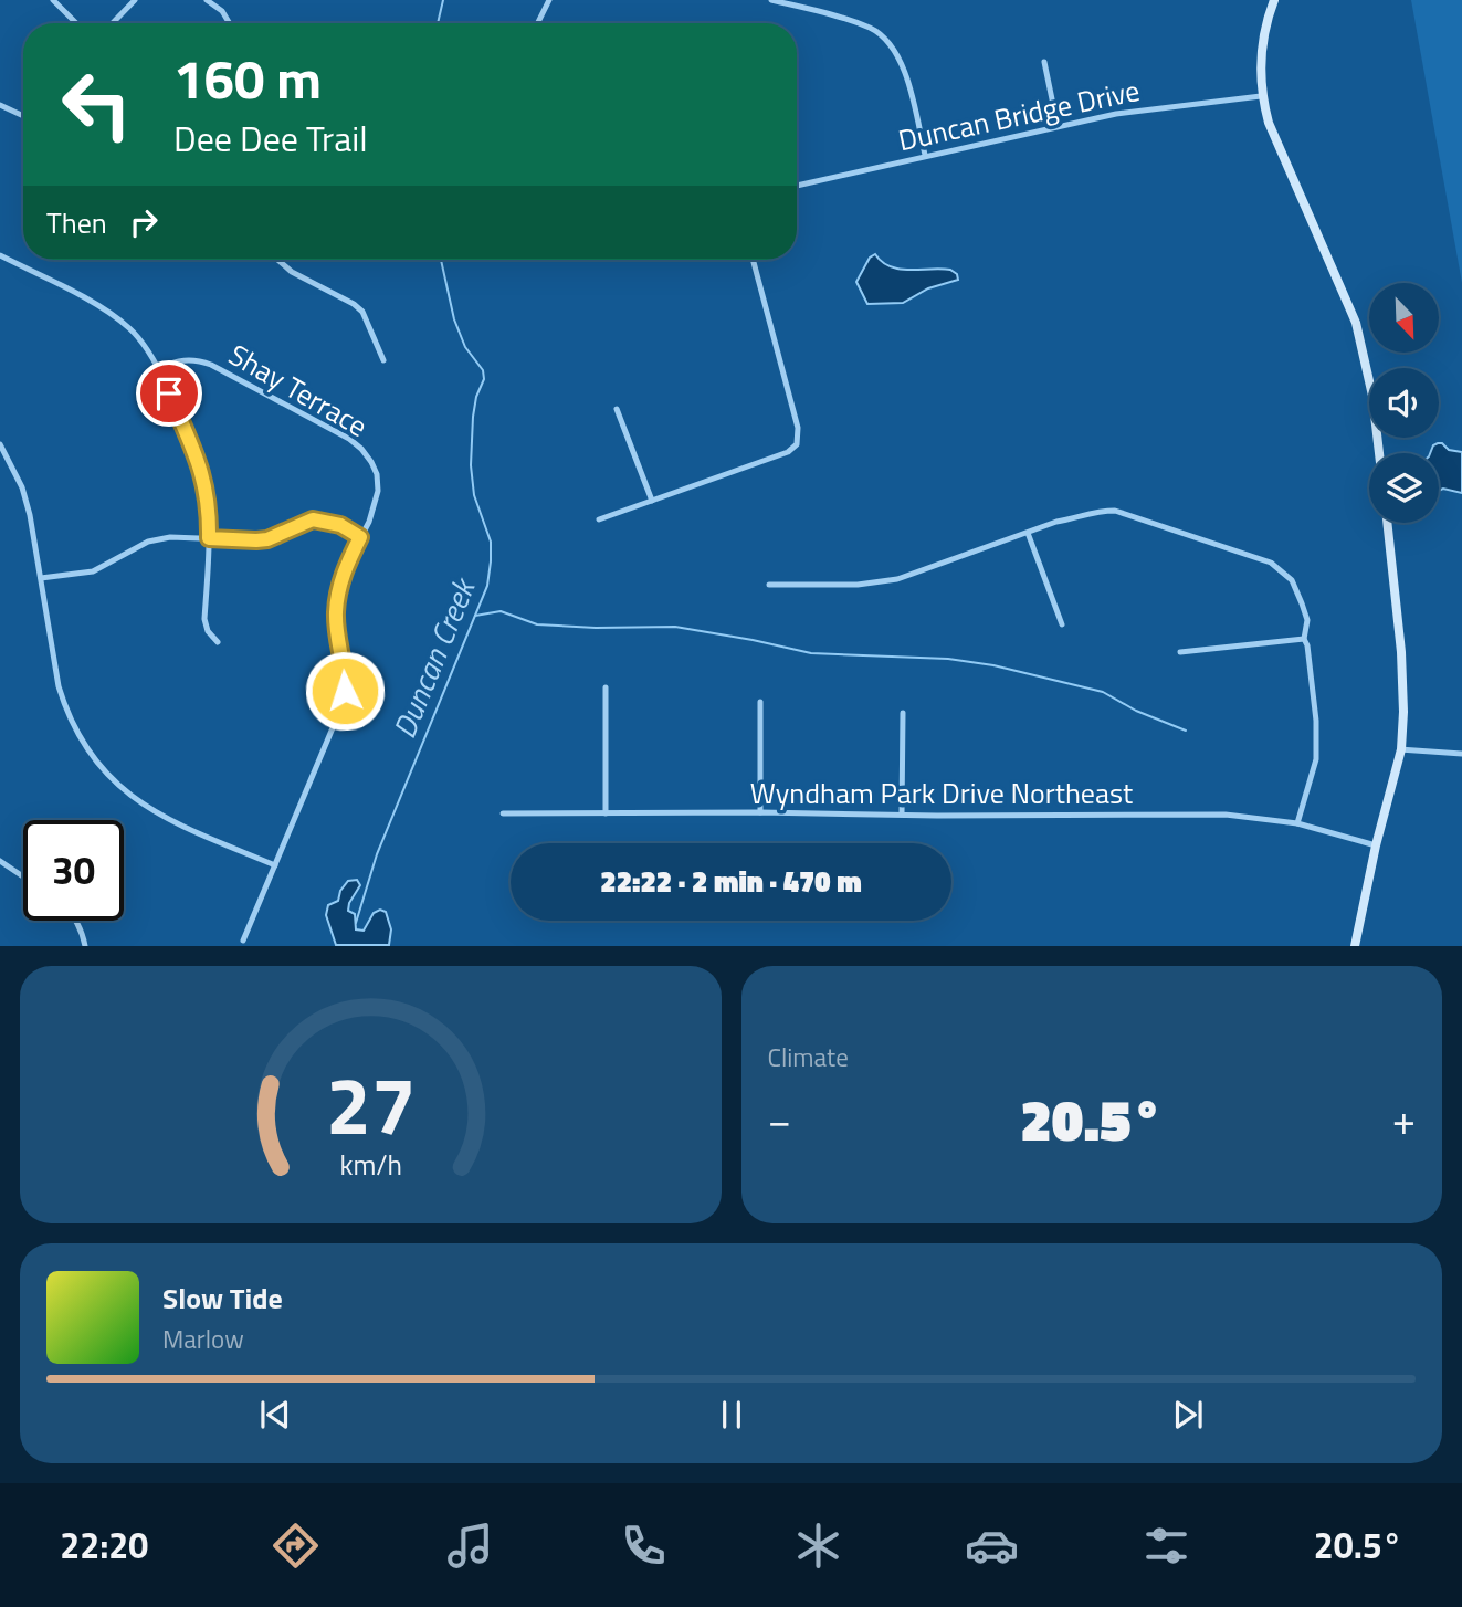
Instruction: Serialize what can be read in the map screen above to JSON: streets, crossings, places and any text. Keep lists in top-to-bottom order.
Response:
{
  "streets": {
    "street": ["Duncan Bridge Drive", "Shay Terrace", "Wyndham Park Drive Northeast"]
  },
  "water": ["Duncan Creek"],
  "north": "bottom right",
  "page": {
    "turn": ["160 m", "Dee Dee Trail"],
    "then": "Then",
    "limit": "30",
    "trip": "22:22 · 2 min · 470 m",
    "tile": "Climate",
    "heat": ["−", "20.5°", "+"],
    "song": ["Slow Tide", "Marlow"],
    "tabs": ["22:20", "20.5°"],
    "gauge": ["27", "km/h"]
  }
}
